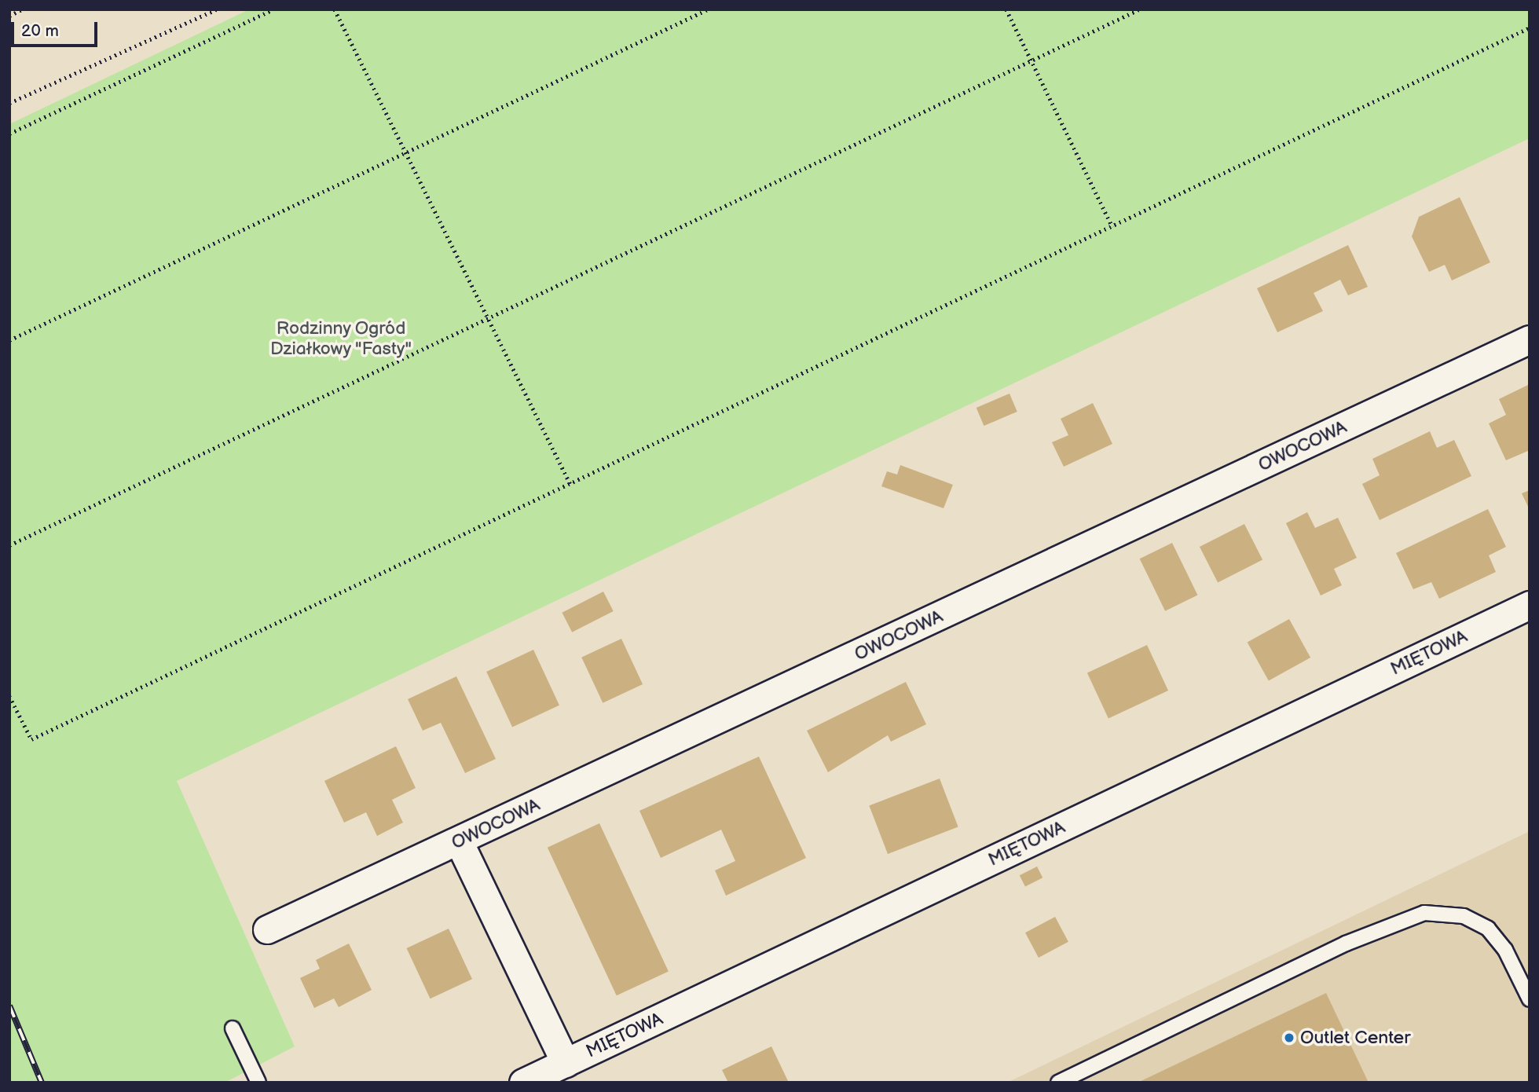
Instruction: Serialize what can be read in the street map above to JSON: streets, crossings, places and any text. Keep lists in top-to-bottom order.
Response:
{
  "streets": {
    "street": ["OWOCOWA", "MIĘTOWA"]
  },
  "parks": ["Rodzinny Ogród Działkowy \"Fasty\""],
  "places": ["Outlet Center"],
  "scale_bar": "20 m"
}
